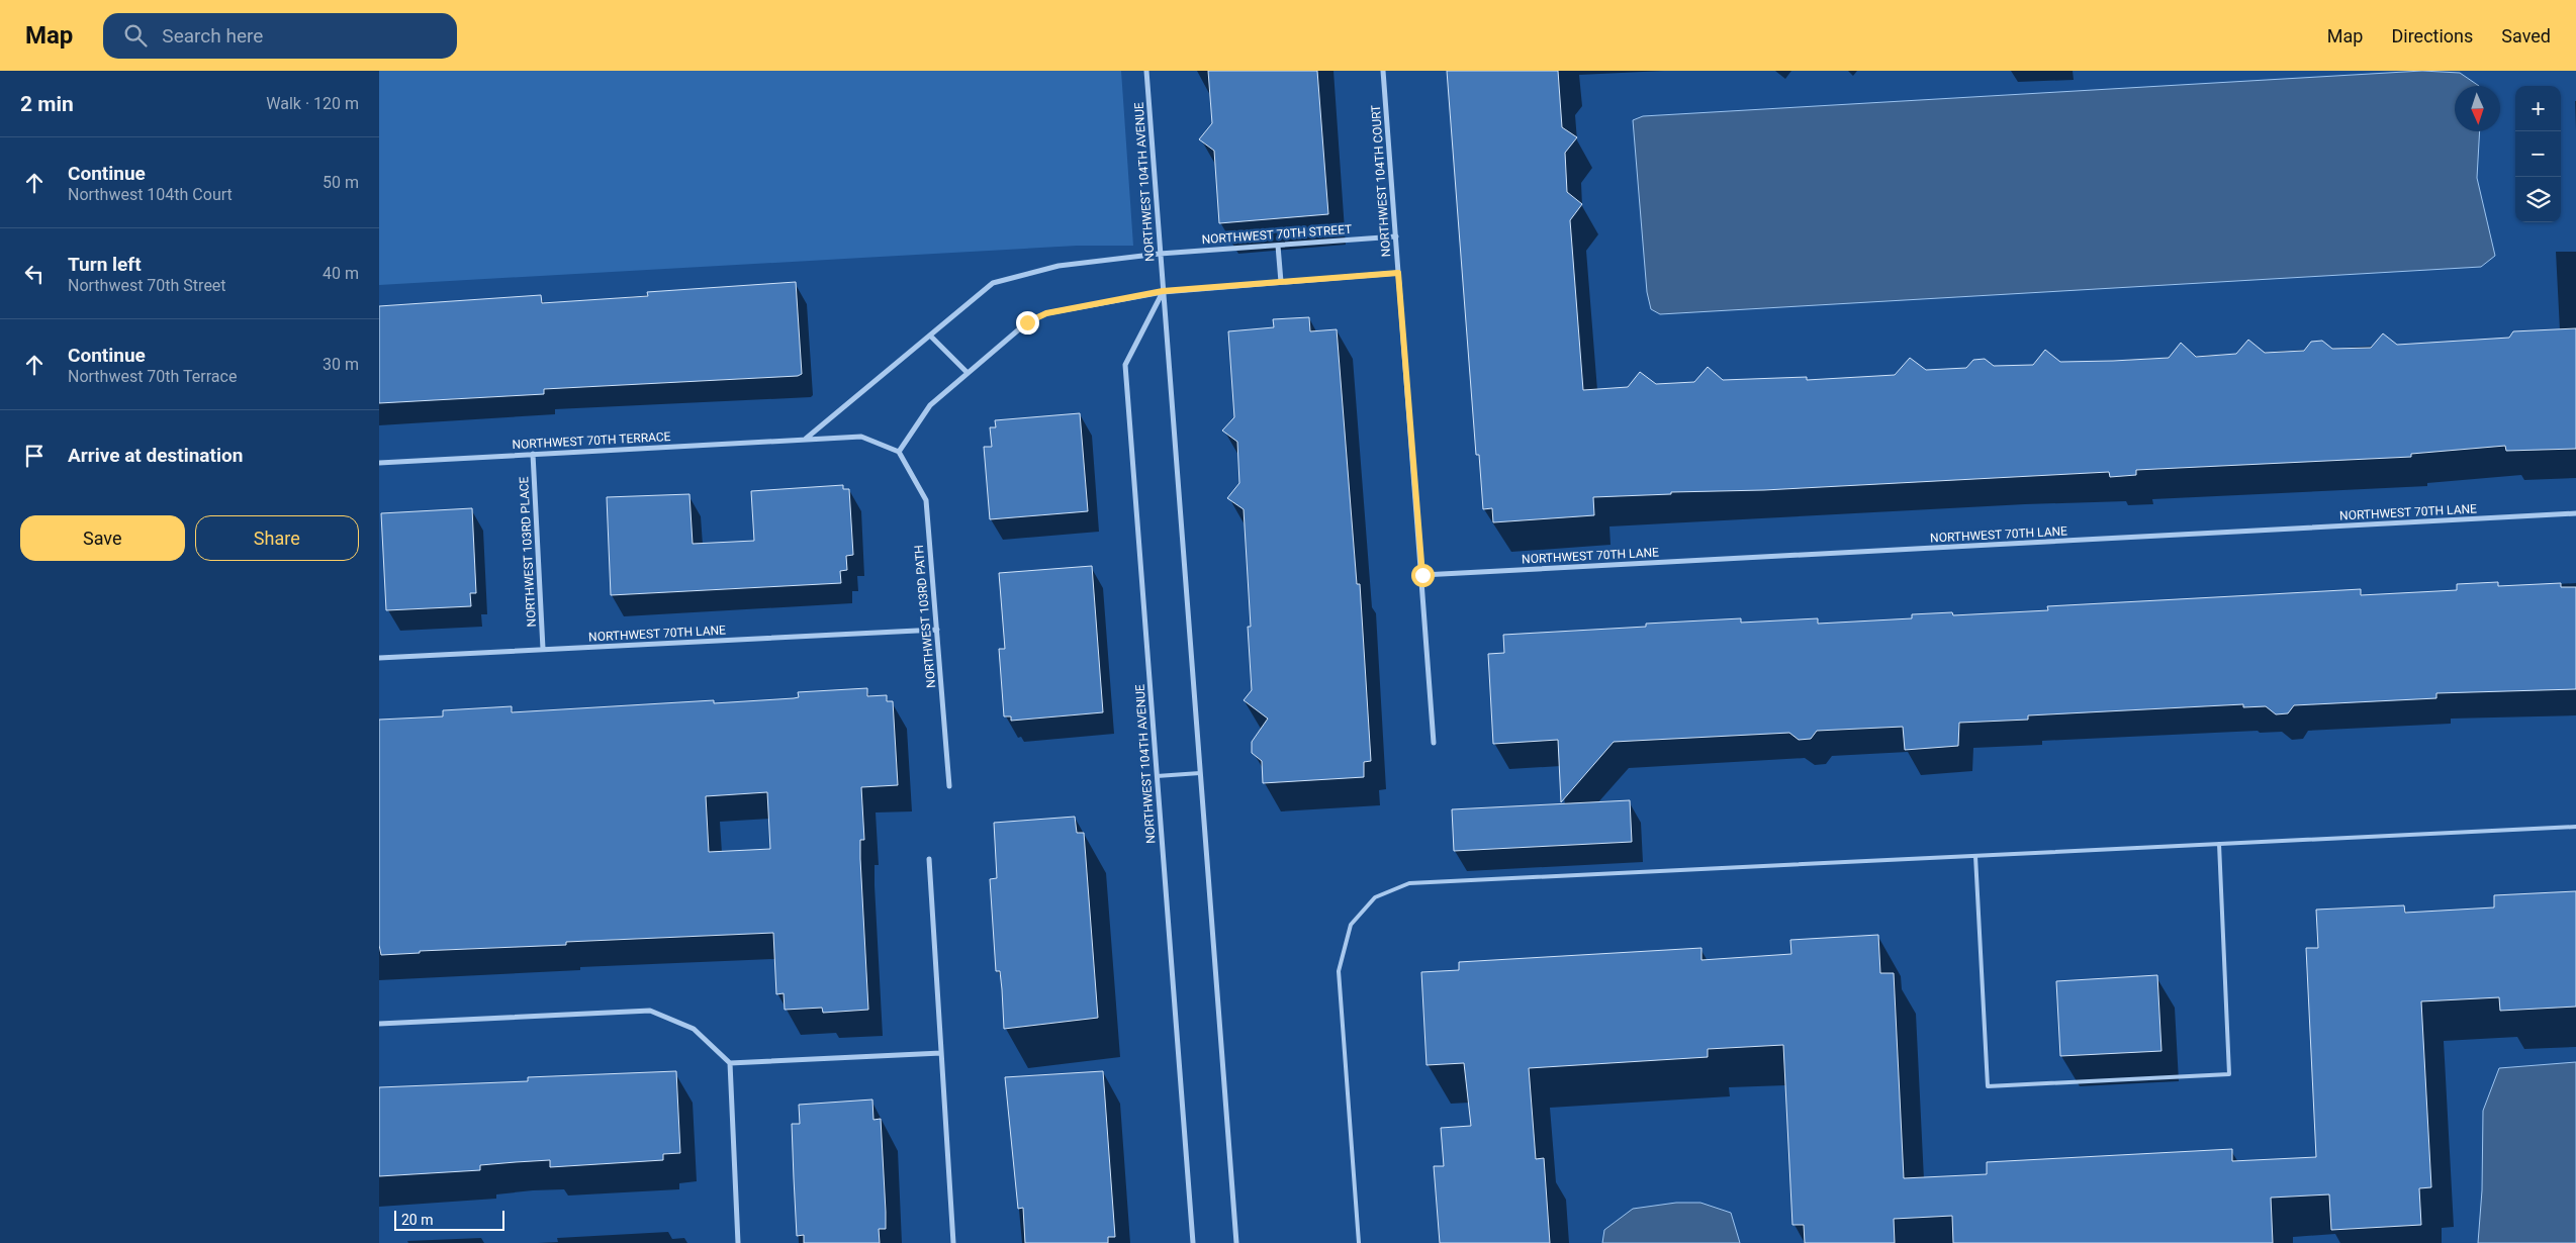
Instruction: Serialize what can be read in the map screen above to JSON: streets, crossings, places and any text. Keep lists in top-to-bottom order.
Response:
{
  "streets": {
    "street": [
      "NORTHWEST 104TH COURT",
      "NORTHWEST 104TH AVENUE",
      "NORTHWEST 70TH STREET",
      "NORTHWEST 70TH TERRACE",
      "NORTHWEST 70TH LANE",
      "NORTHWEST 103RD PLACE",
      "NORTHWEST 103RD PATH"
    ]
  },
  "crossings": [
    ["NORTHWEST 104TH COURT", "NORTHWEST 70TH STREET"],
    ["NORTHWEST 104TH COURT", "NORTHWEST 70TH LANE"],
    ["NORTHWEST 104TH AVENUE", "NORTHWEST 70TH STREET"],
    ["NORTHWEST 70TH TERRACE", "NORTHWEST 103RD PLACE"],
    ["NORTHWEST 70TH TERRACE", "NORTHWEST 103RD PATH"],
    ["NORTHWEST 70TH LANE", "NORTHWEST 103RD PLACE"],
    ["NORTHWEST 70TH LANE", "NORTHWEST 103RD PATH"]
  ],
  "scale_bar": "20 m",
  "north": "bottom",
  "page": {
    "header": "Map",
    "search": "Search here",
    "nav": ["Map", "Directions", "Saved"],
    "heading": ["2 min", "Walk · 120 m"],
    "map_buttons": ["+", "−"],
    "list": [
      ["Continue", "Northwest 104th Court", "50 m"],
      ["Turn left", "Northwest 70th Street", "40 m"],
      ["Continue", "Northwest 70th Terrace", "30 m"],
      "Arrive at destination"
    ],
    "buttons": ["Save", "Share"],
    "scale": "20 m"
  }
}
